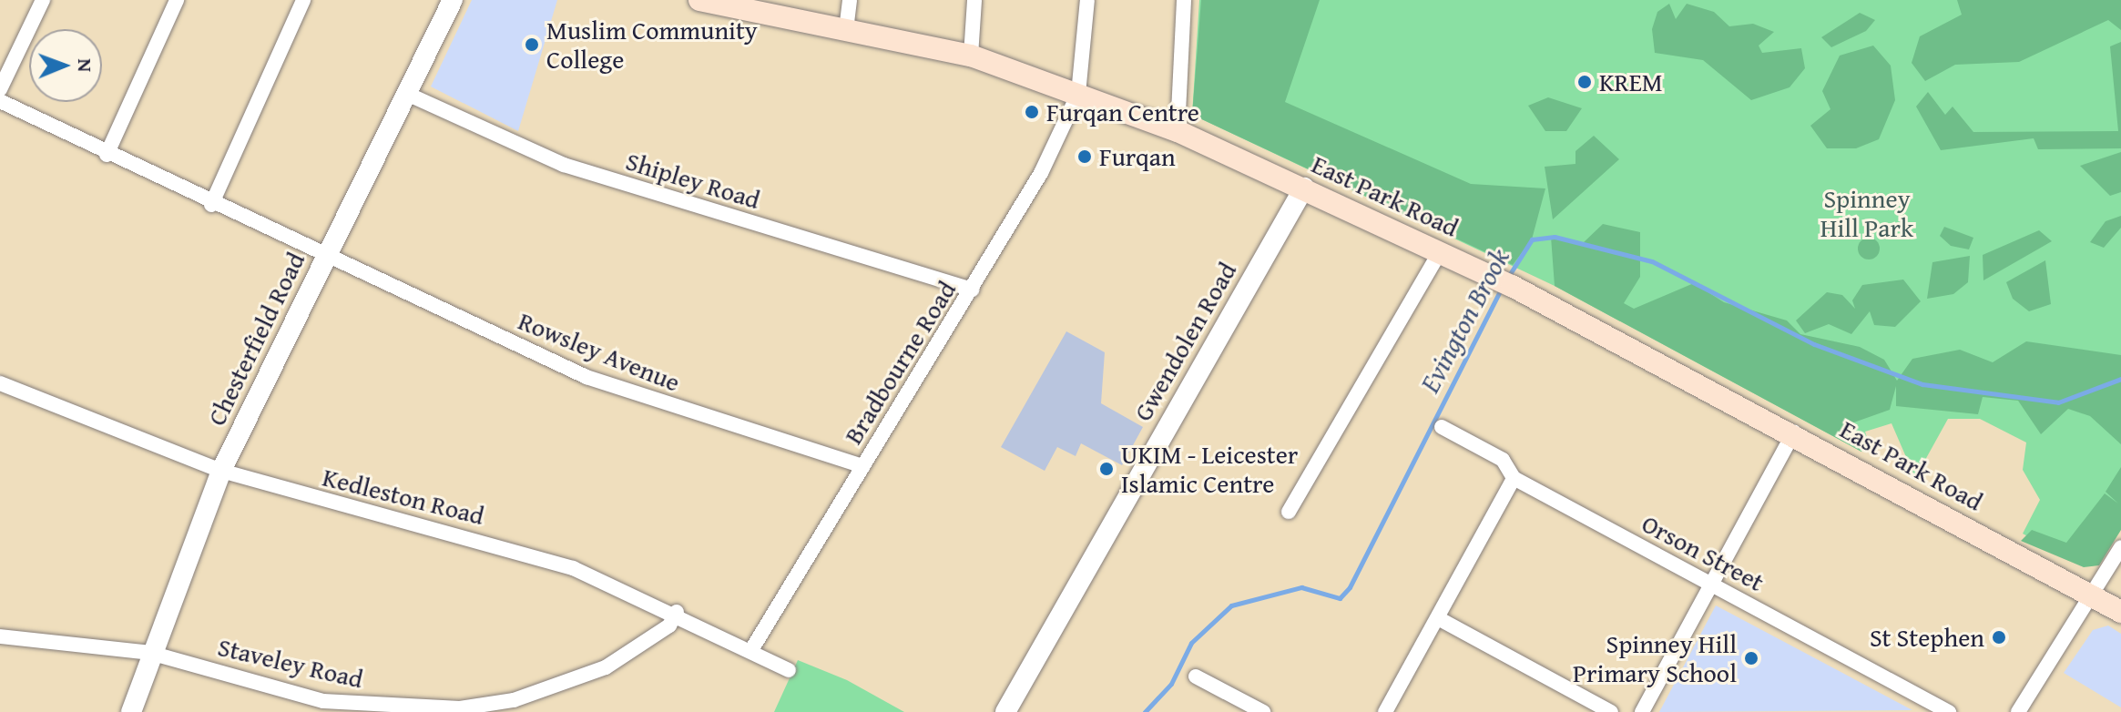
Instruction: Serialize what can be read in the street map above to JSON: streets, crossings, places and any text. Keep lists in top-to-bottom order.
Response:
{
  "streets": {
    "main road": ["East Park Road"],
    "street": [
      "Shipley Road",
      "Chesterfield Road",
      "Gwendolen Road",
      "Rowsley Avenue",
      "Bradbourne Road",
      "Kedleston Road",
      "Orson Street",
      "Staveley Road"
    ]
  },
  "crossings": [
    ["Shipley Road", "Chesterfield Road"],
    ["Shipley Road", "Bradbourne Road"],
    ["East Park Road", "Gwendolen Road"],
    ["East Park Road", "Bradbourne Road"],
    ["Chesterfield Road", "Rowsley Avenue"],
    ["Chesterfield Road", "Kedleston Road"],
    ["Chesterfield Road", "Staveley Road"],
    ["Rowsley Avenue", "Bradbourne Road"],
    ["Bradbourne Road", "Kedleston Road"],
    ["Kedleston Road", "Staveley Road"]
  ],
  "water": ["Evington Brook"],
  "parks": ["Spinney Hill Park"],
  "places": [
    "Muslim Community College",
    "KREM",
    "Furqan Centre",
    "Furqan",
    "UKIM - Leicester Islamic Centre",
    "St Stephen",
    "Spinney Hill Primary School"
  ],
  "north": "right"
}
